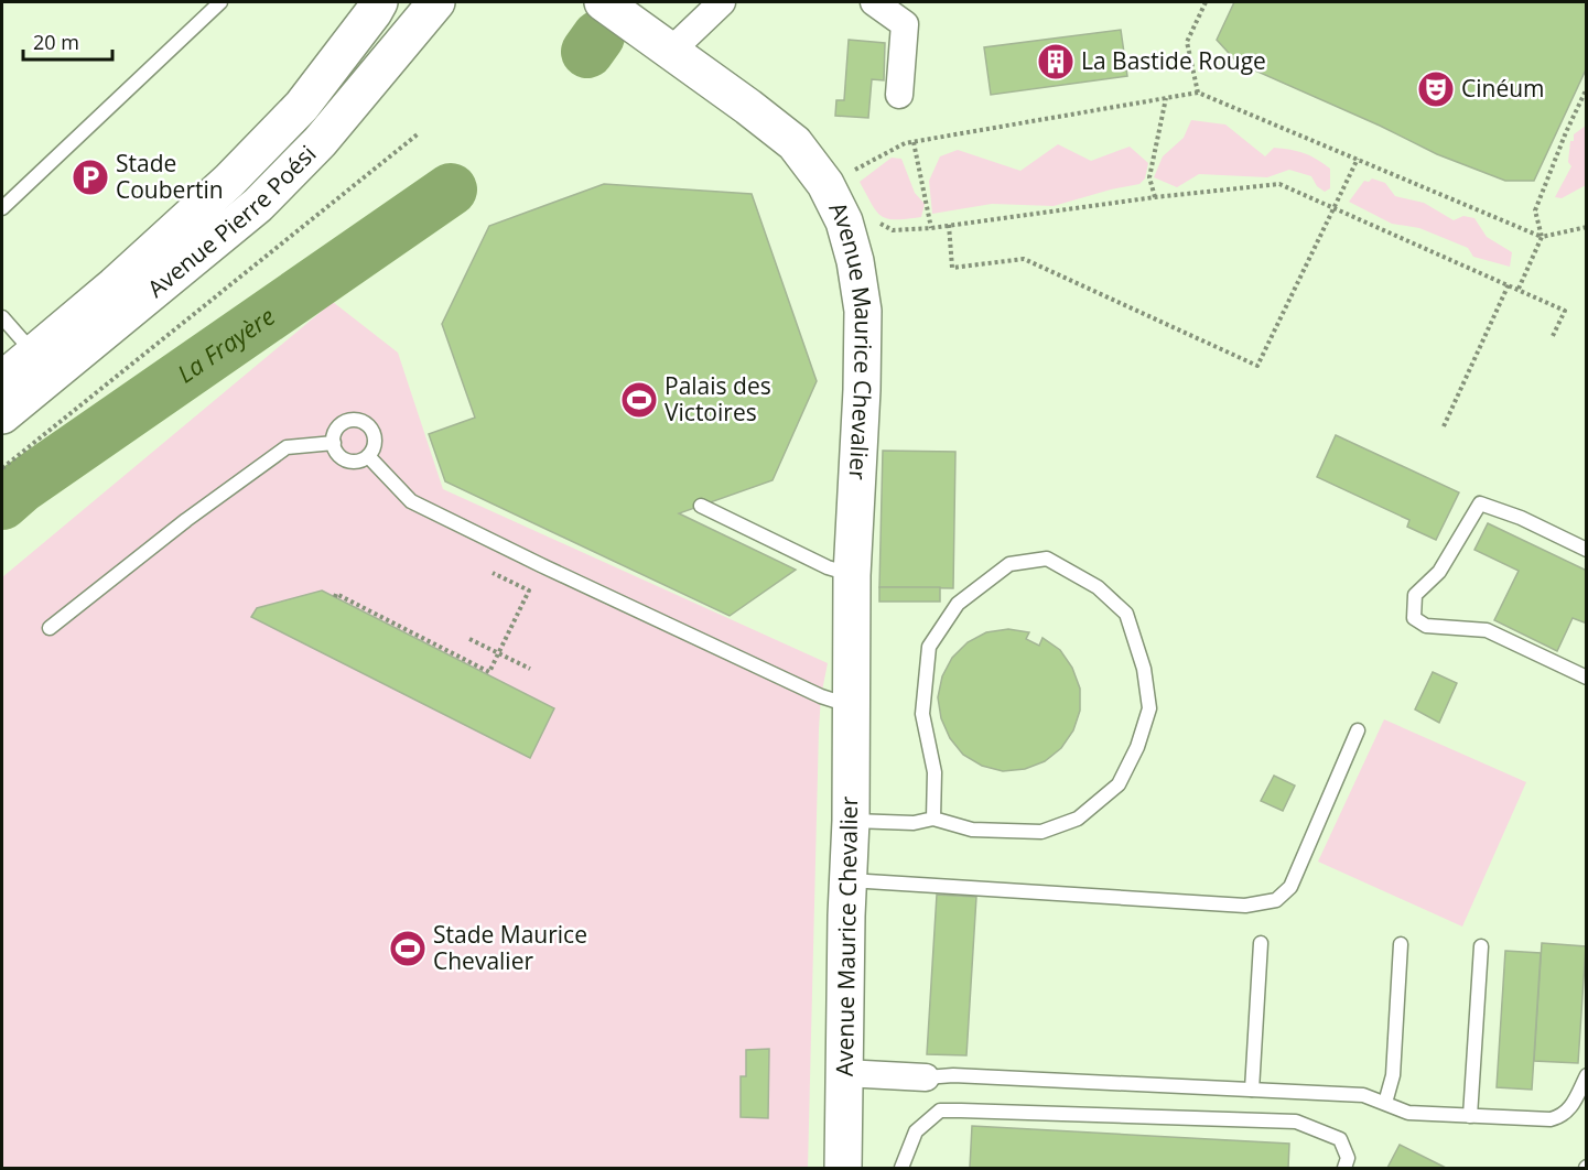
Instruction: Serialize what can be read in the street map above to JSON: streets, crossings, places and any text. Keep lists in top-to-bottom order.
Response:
{
  "streets": {
    "street": ["Avenue Pierre Poési", "Avenue Maurice Chevalier"]
  },
  "water": ["La Frayère"],
  "places": {
    "building": ["La Bastide Rouge"],
    "theatre": ["Cinéum"],
    "parking": ["Stade Coubertin"],
    "sports": ["Palais des Victoires", "Stade Maurice Chevalier"]
  },
  "scale_bar": "20 m"
}
